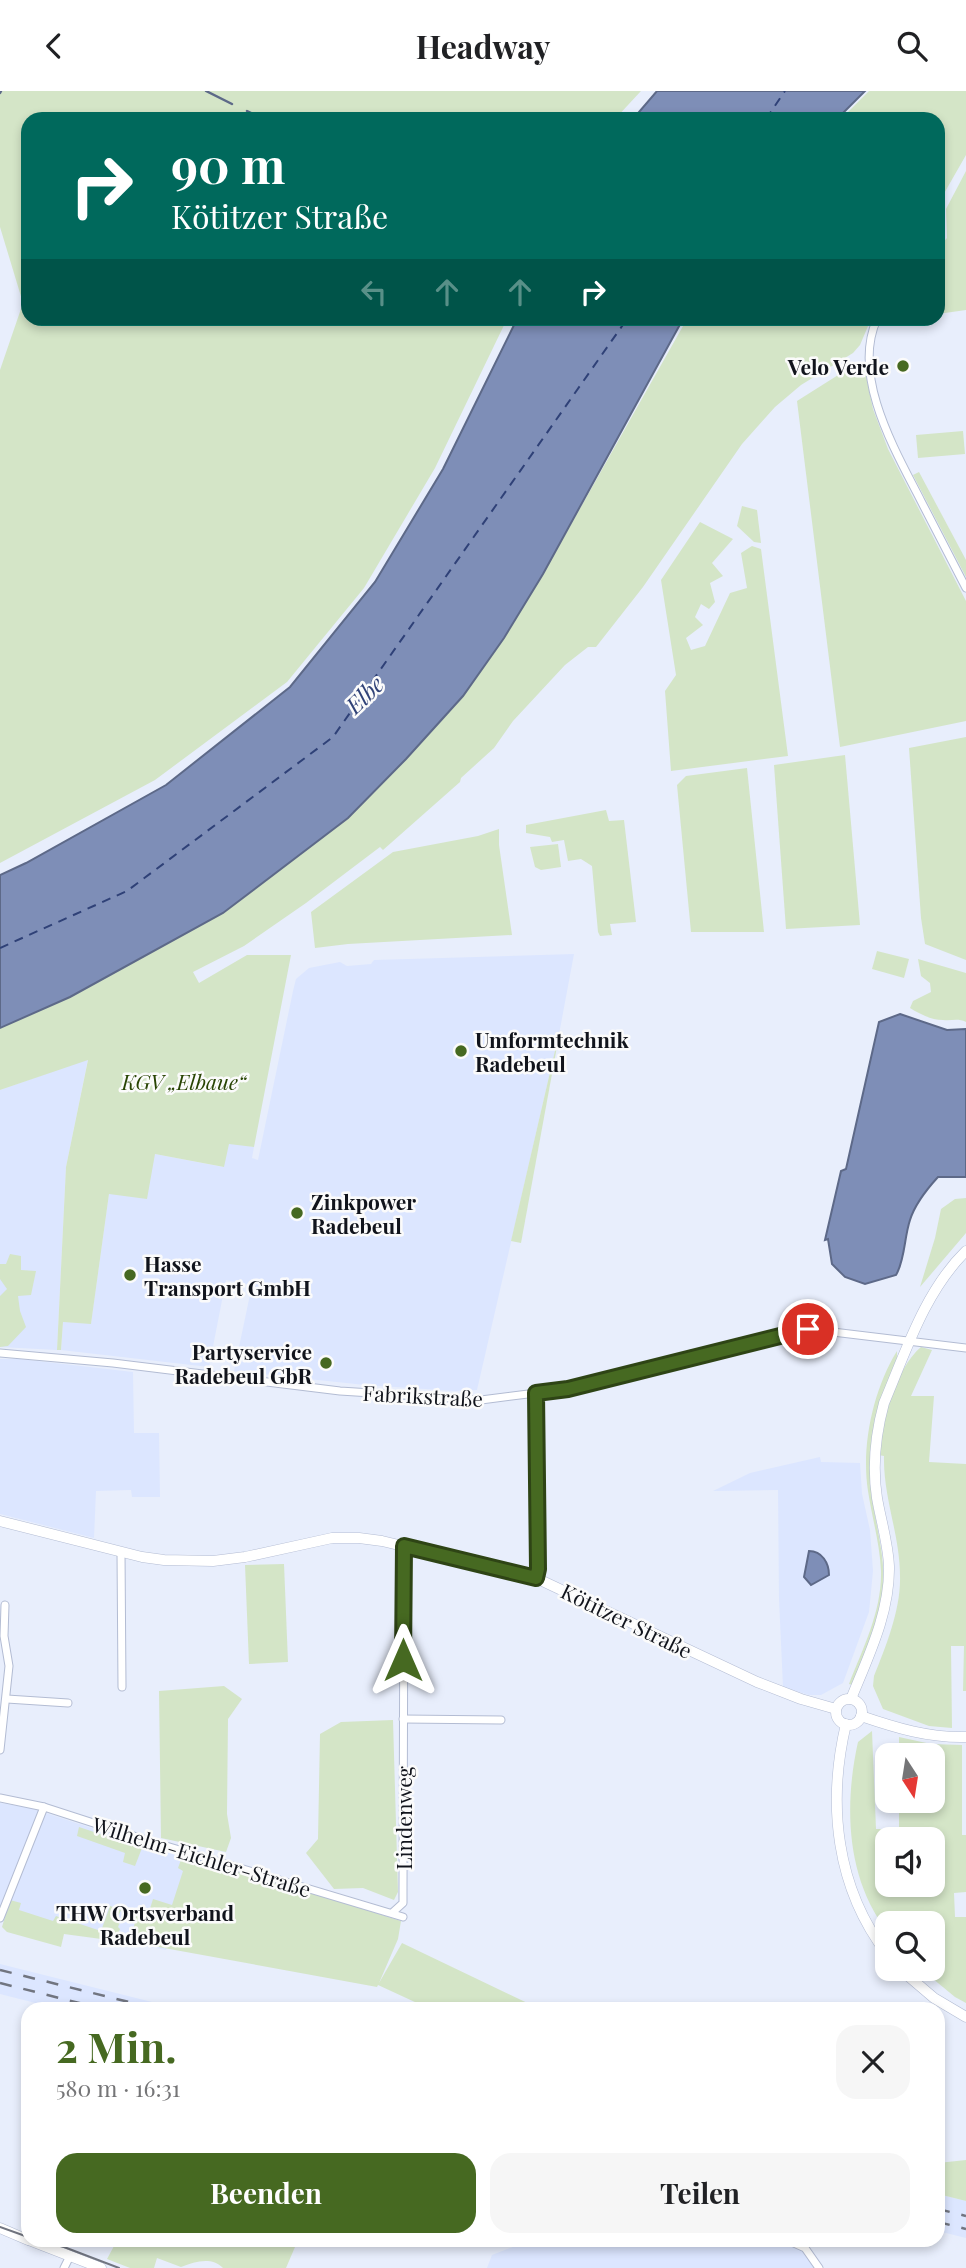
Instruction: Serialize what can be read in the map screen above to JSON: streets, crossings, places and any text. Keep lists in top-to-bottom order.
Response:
{
  "streets": {
    "street": [
      "Fabrikstraße",
      "Kötitzer Straße",
      "Lindenweg",
      "Wilhelm-Eichler-Straße"
    ]
  },
  "crossings": [
    ["Kötitzer Straße", "Lindenweg"],
    ["Lindenweg", "Wilhelm-Eichler-Straße"]
  ],
  "water": ["Elbe"],
  "parks": ["KGV „Elbaue“"],
  "places": [
    "Velo Verde",
    "Umformtechnik Radebeul",
    "Zinkpower Radebeul",
    "Hasse Transport GmbH",
    "Partyservice Radebeul GbR",
    "THW Ortsverband Radebeul"
  ],
  "north": "bottom",
  "page": {
    "header": "Headway",
    "turn": ["90 m", "Kötitzer Straße"],
    "heading": ["2 Min.", "580 m · 16:31"],
    "buttons": ["Beenden", "Teilen"]
  }
}
